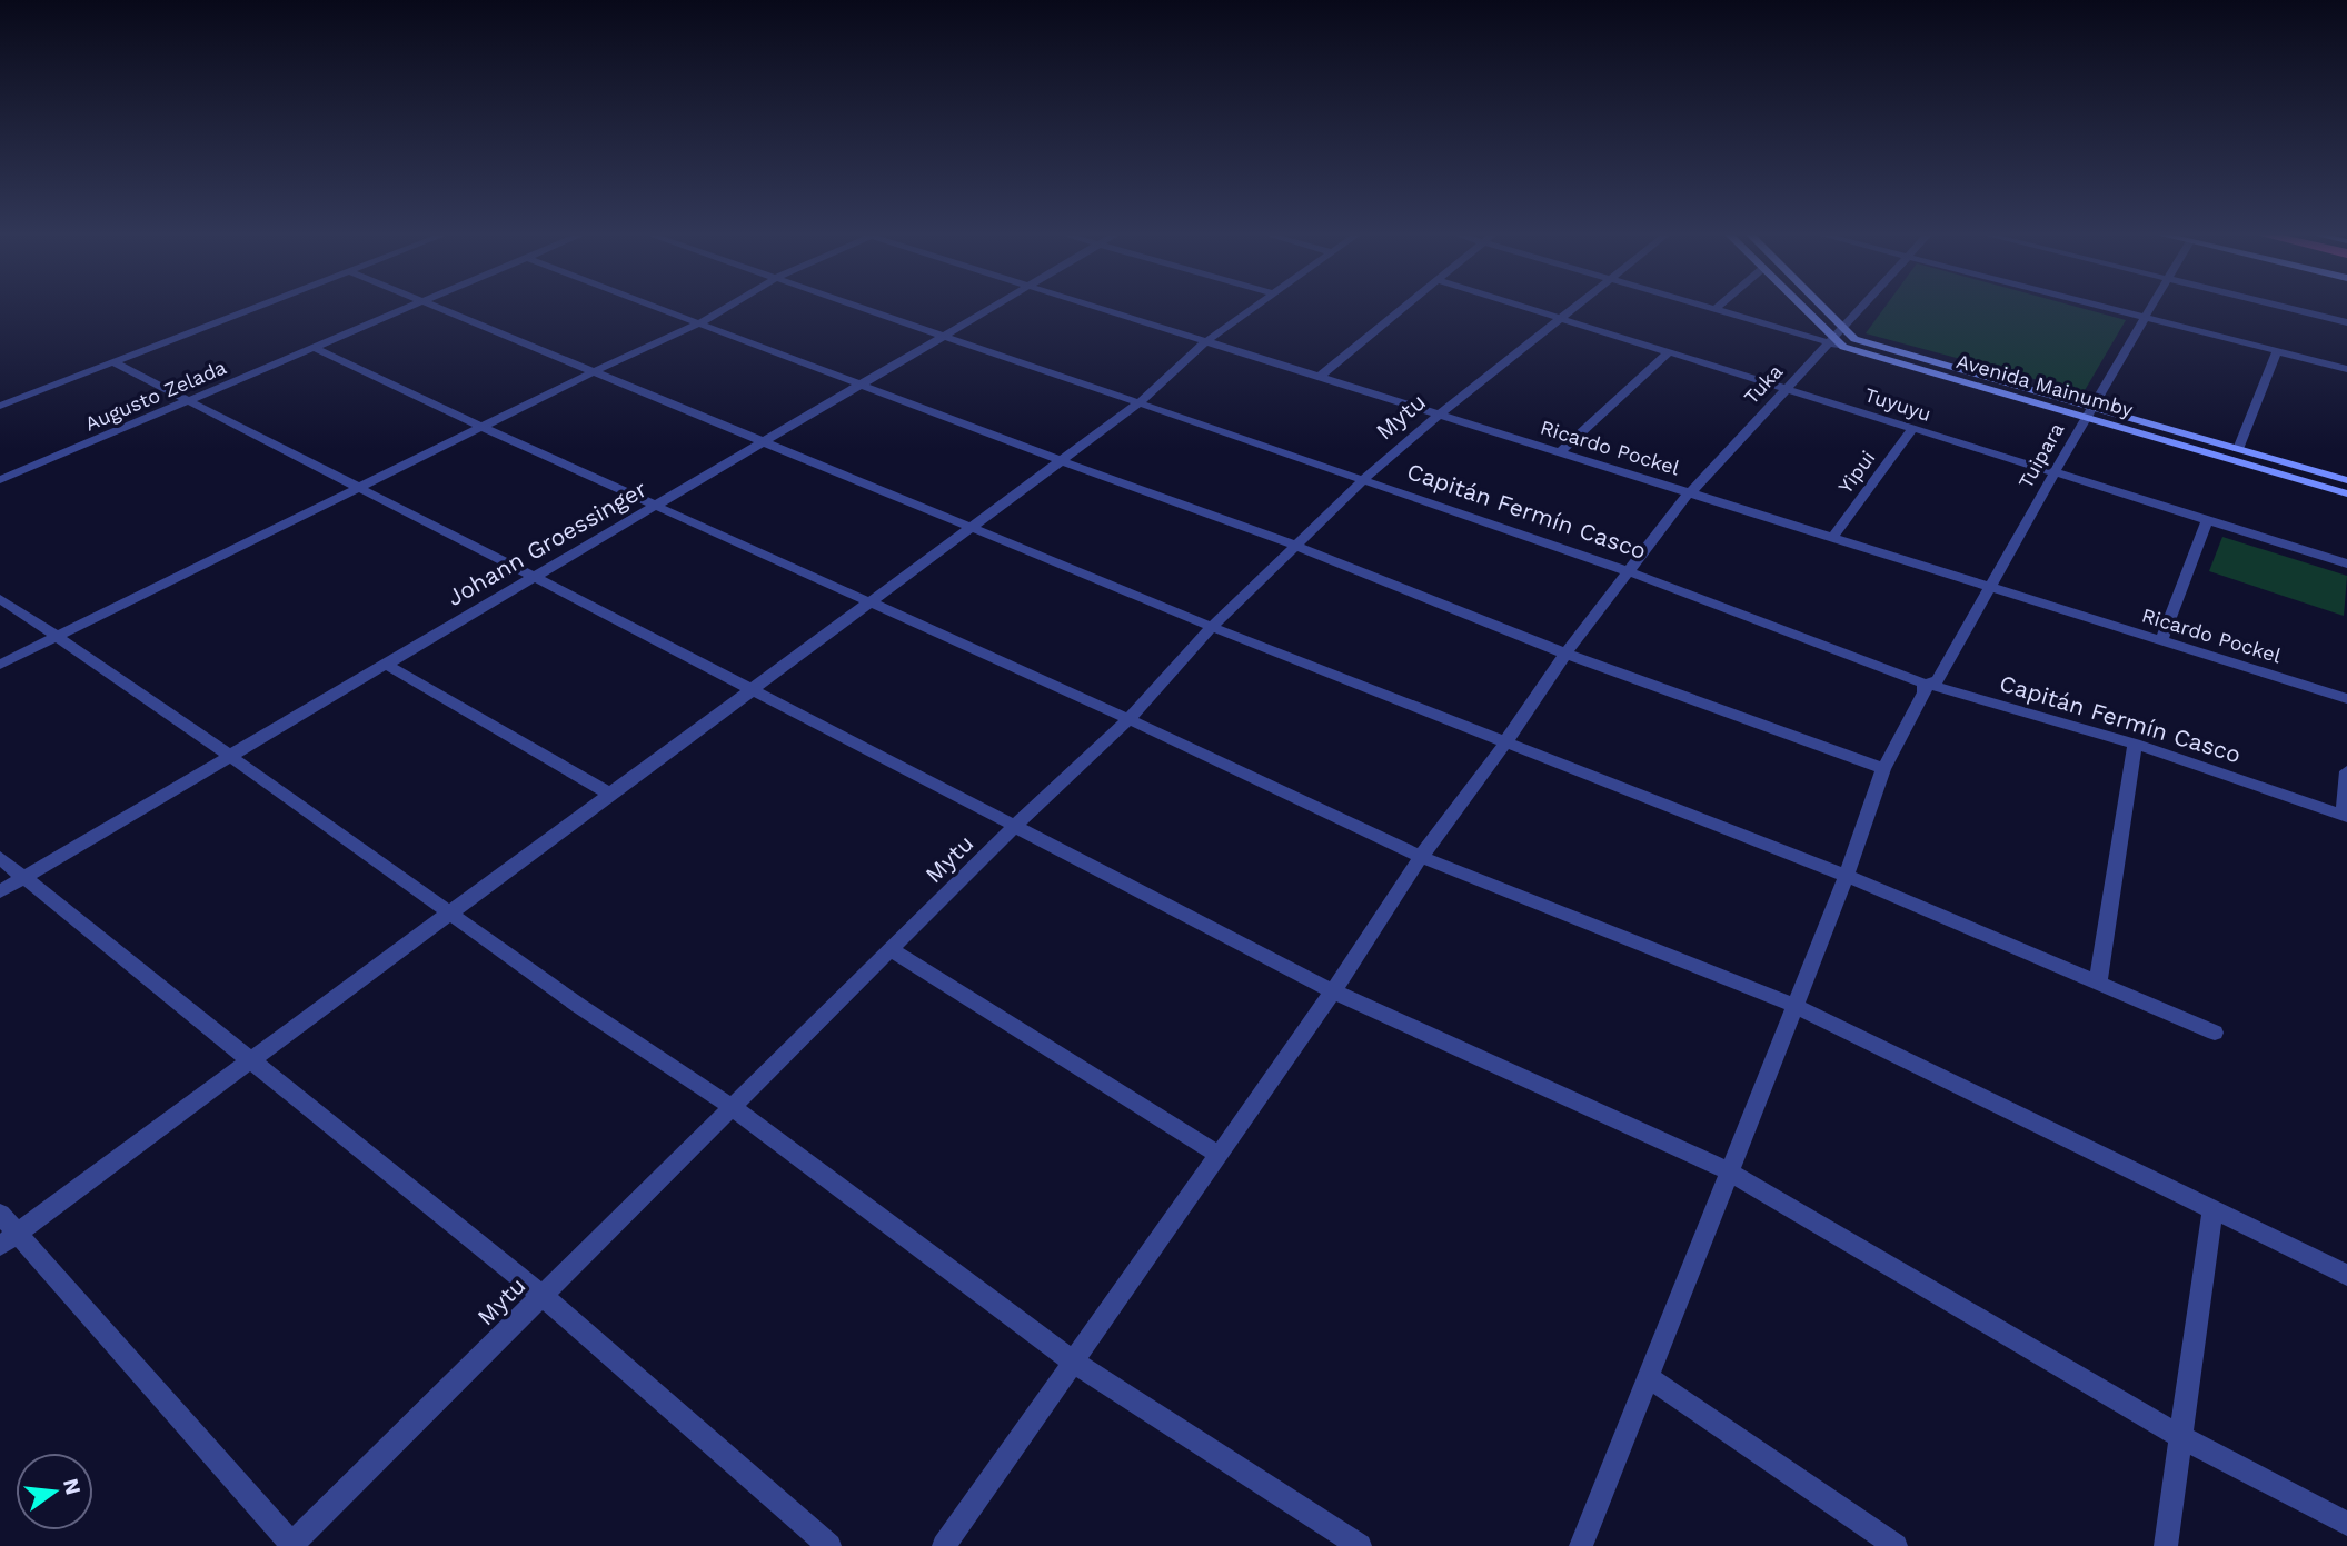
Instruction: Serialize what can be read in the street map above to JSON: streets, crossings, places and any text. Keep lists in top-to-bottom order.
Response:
{
  "streets": {
    "street": [
      "Tuka",
      "Avenida Mainumby",
      "Augusto Zelada",
      "Tuyuyu",
      "Mytu",
      "Ricardo Pockel",
      "Tuipara",
      "Yipui",
      "Capitán Fermín Casco",
      "Johann Groessinger"
    ]
  },
  "crossings": [
    ["Tuka", "Avenida Mainumby"],
    ["Tuka", "Tuyuyu"],
    ["Tuka", "Ricardo Pockel"],
    ["Tuka", "Capitán Fermín Casco"],
    ["Avenida Mainumby", "Tuipara"],
    ["Tuyuyu", "Mytu"],
    ["Tuyuyu", "Tuipara"],
    ["Tuyuyu", "Yipui"],
    ["Mytu", "Ricardo Pockel"],
    ["Mytu", "Capitán Fermín Casco"],
    ["Ricardo Pockel", "Tuipara"],
    ["Ricardo Pockel", "Yipui"],
    ["Tuipara", "Capitán Fermín Casco"],
    ["Capitán Fermín Casco", "Johann Groessinger"]
  ],
  "north": "right"
}
